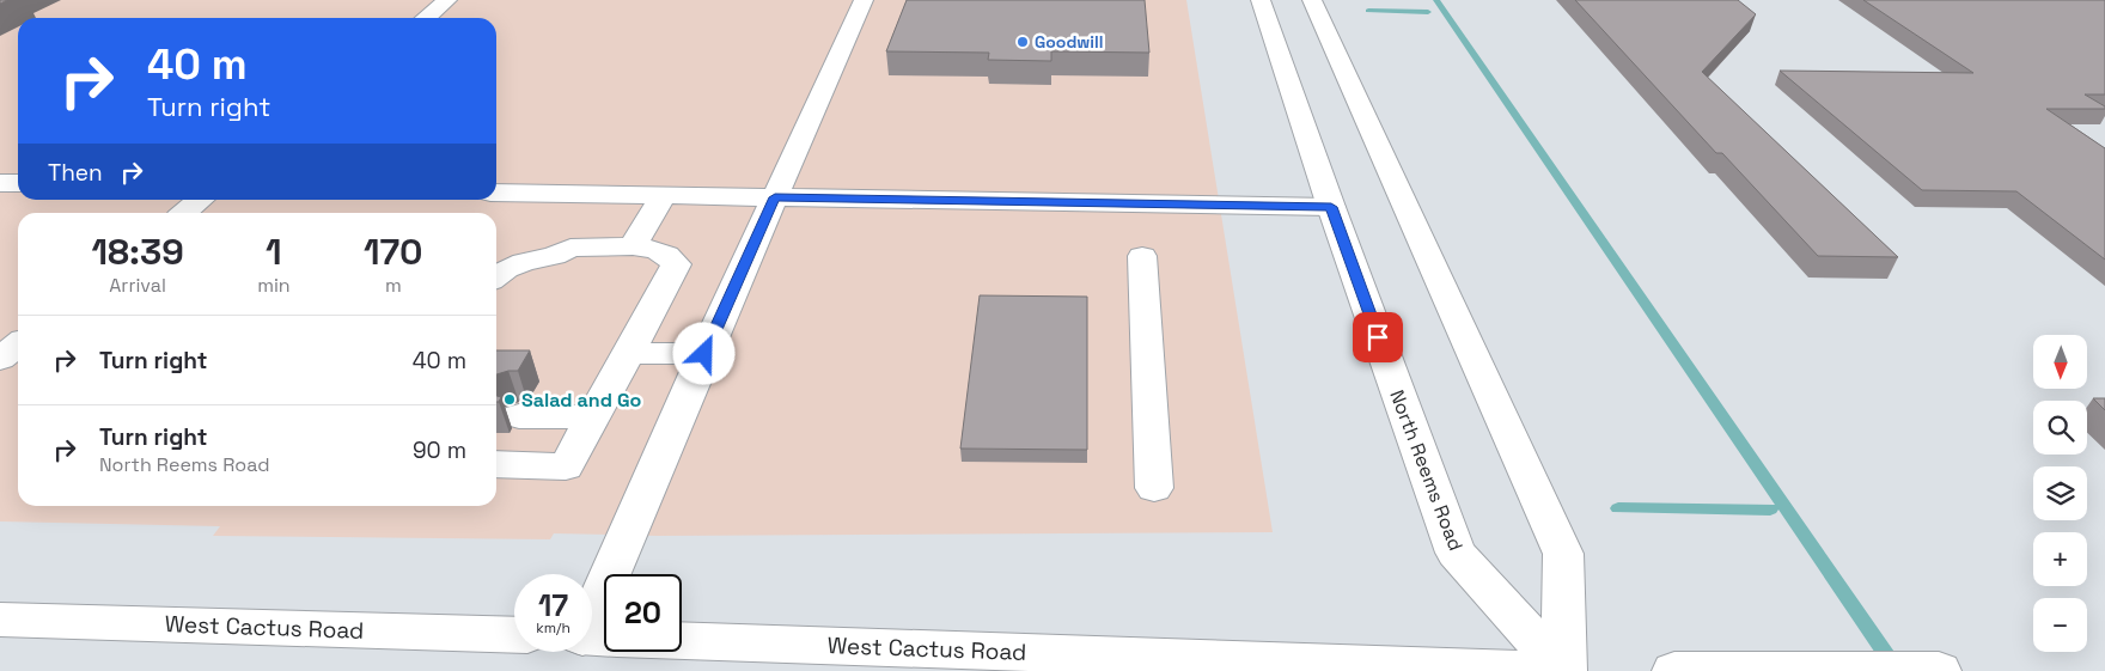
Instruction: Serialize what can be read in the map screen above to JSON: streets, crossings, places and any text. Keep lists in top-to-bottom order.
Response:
{
  "streets": {
    "main road": ["North Reems Road", "West Cactus Road"]
  },
  "places": ["Goodwill", "Salad and Go"],
  "north": "bottom",
  "page": {
    "turn": ["40 m", "Turn right"],
    "then": "Then",
    "eta": [
      "18:39",
      "Arrival",
      "1",
      "min",
      "170",
      "m"
    ],
    "list": [
      {
        "name": "Turn right",
        "value": "40 m"
      },
      {
        "name": "Turn right",
        "note": "North Reems Road",
        "value": "90 m"
      }
    ],
    "map_buttons": ["+", "−"],
    "speed": "17 km/h",
    "limit": "20"
  }
}
